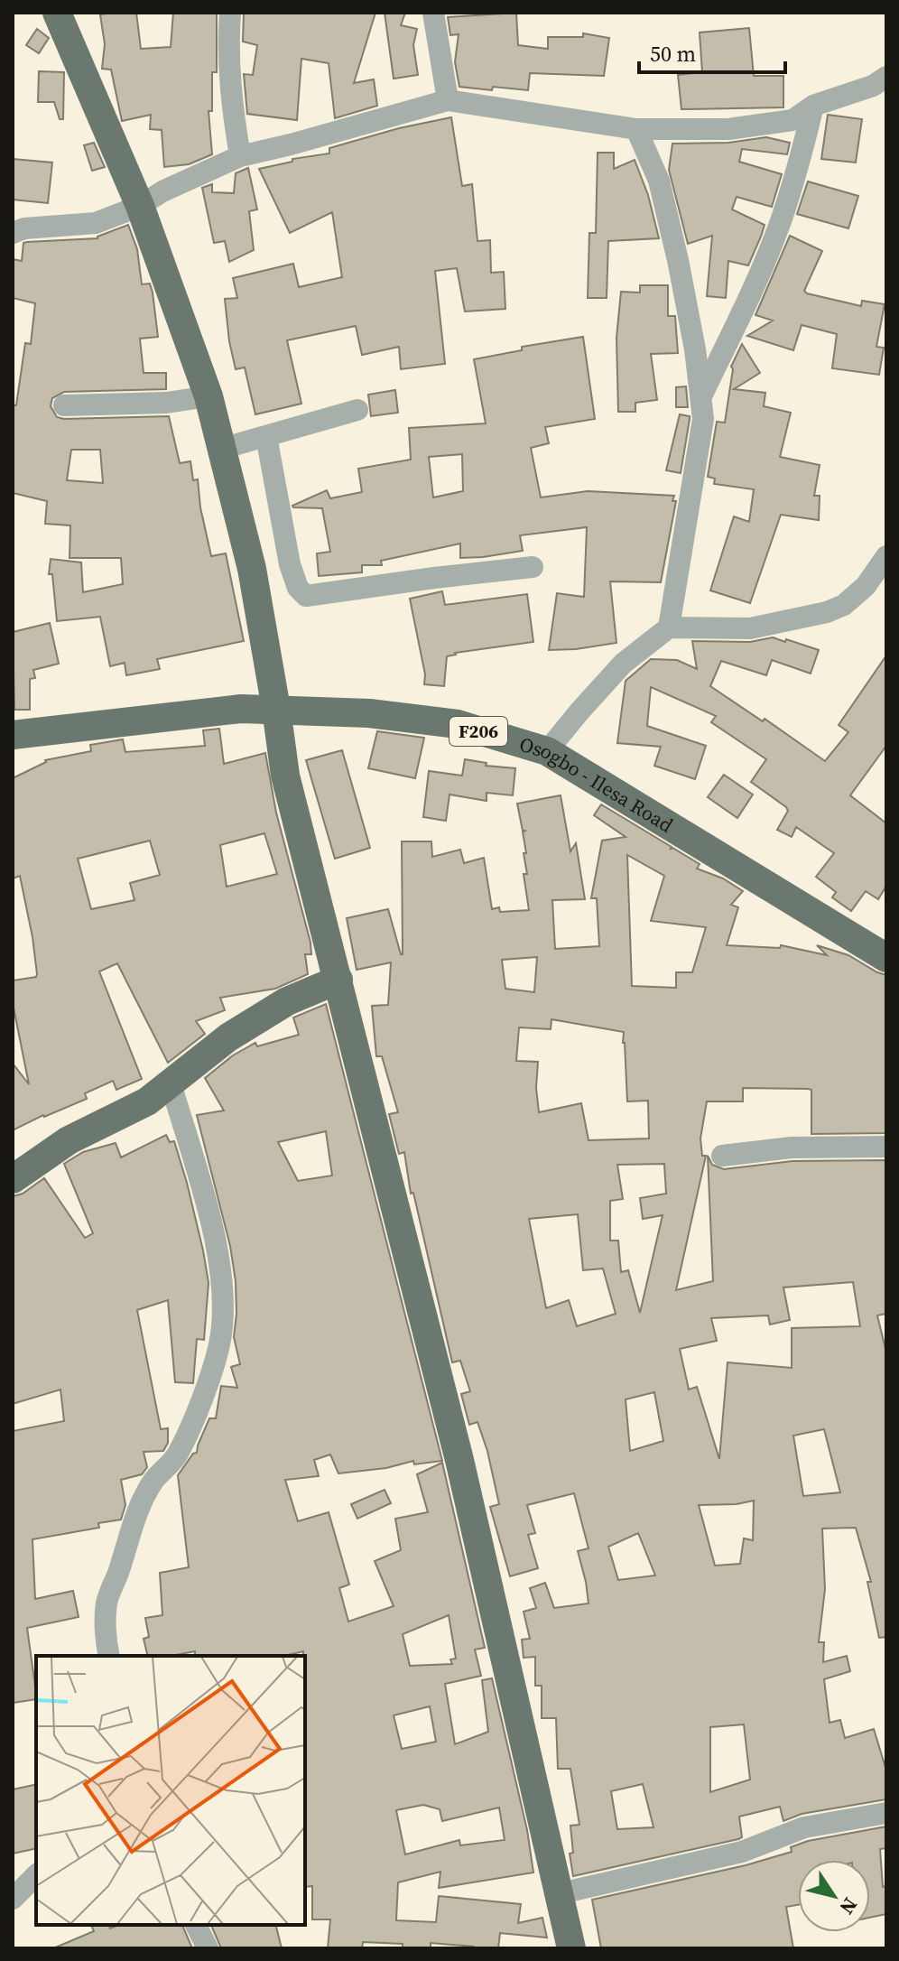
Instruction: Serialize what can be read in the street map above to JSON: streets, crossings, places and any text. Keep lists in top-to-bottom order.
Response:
{
  "streets": {
    "main road": ["F206", "Osogbo - Ilesa Road"]
  },
  "scale_bar": "50 m",
  "north": "bottom right"
}
